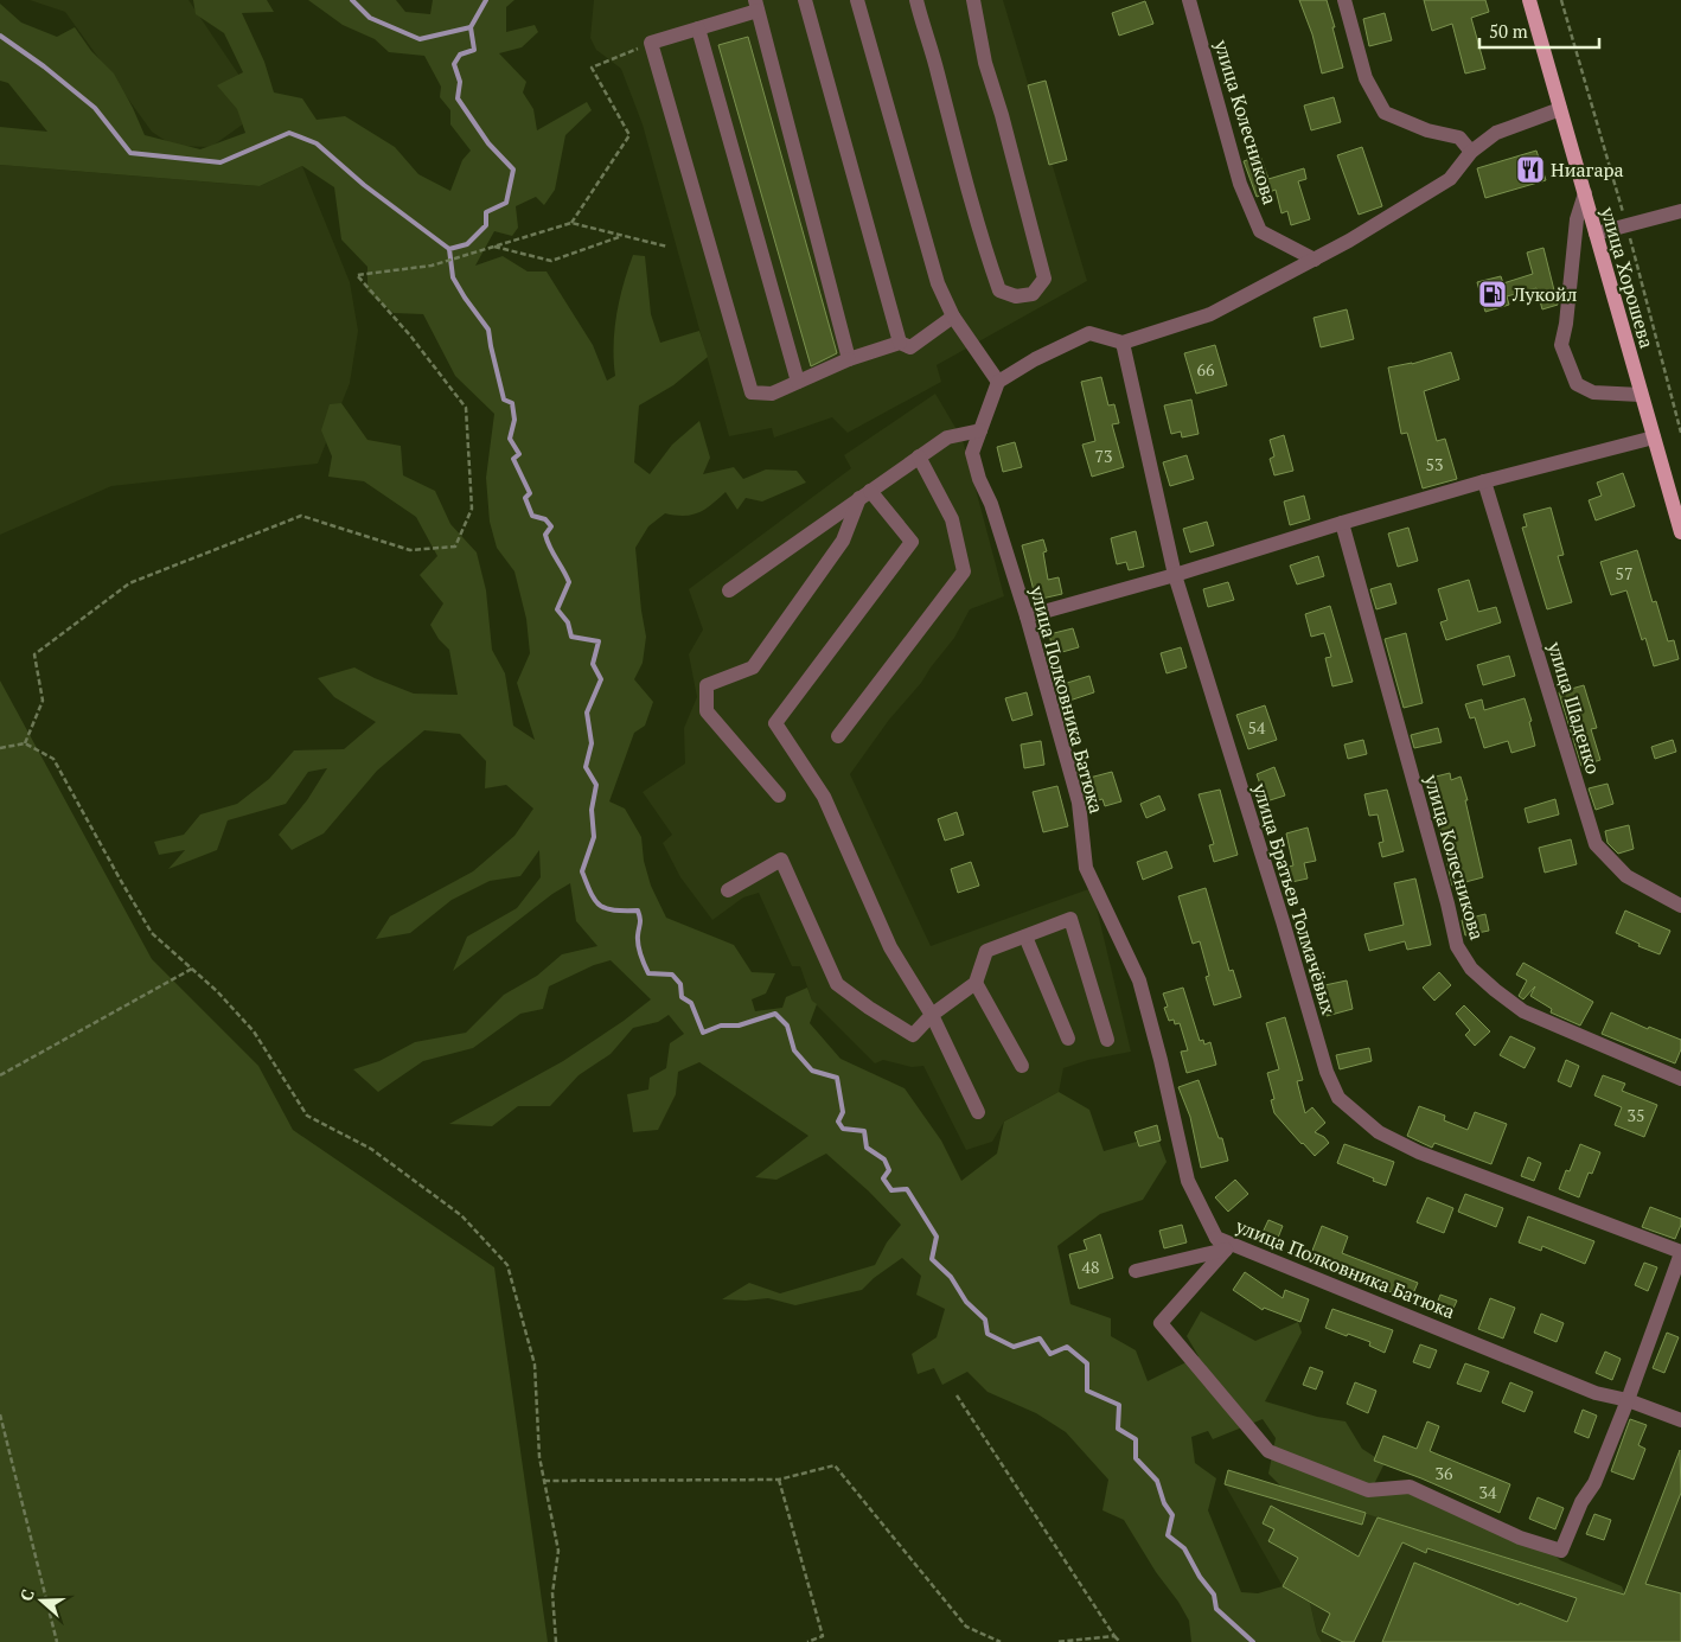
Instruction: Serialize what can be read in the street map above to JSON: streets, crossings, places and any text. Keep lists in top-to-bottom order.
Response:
{
  "streets": {
    "main road": ["улица Хорошева"],
    "street": [
      "улица Колесникова",
      "улица Полковника Батюка",
      "улица Шаденко",
      "улица Братьев Толмачёвых"
    ]
  },
  "places": {
    "restaurant": ["Ниагара"],
    "fuel station": ["Лукойл"]
  },
  "house_numbers": [
    "66",
    "73",
    "53",
    "57",
    "54",
    "35",
    "48",
    "36",
    "34"
  ],
  "scale_bar": "50 m",
  "north": "left"
}
